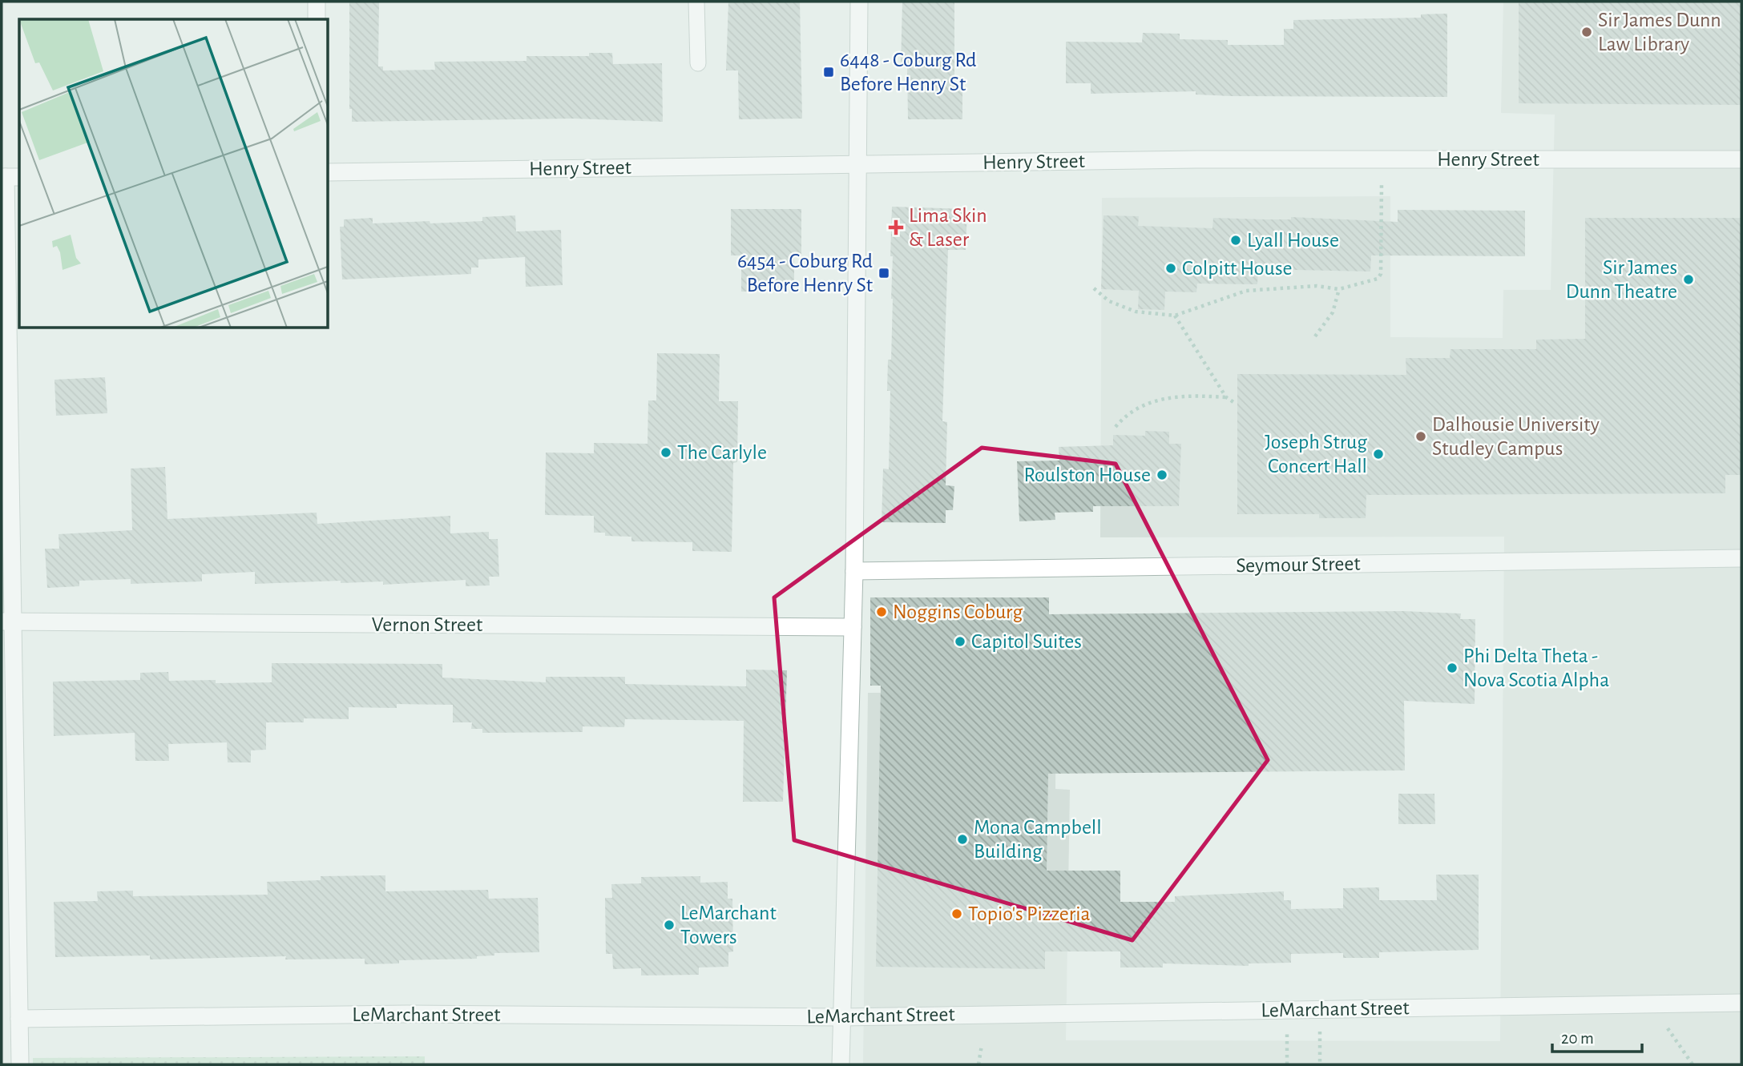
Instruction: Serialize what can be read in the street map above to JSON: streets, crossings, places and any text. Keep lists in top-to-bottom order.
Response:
{
  "streets": {
    "street": [
      "Henry Street",
      "Seymour Street",
      "Vernon Street",
      "LeMarchant Street"
    ]
  },
  "places": {
    "other": [
      "Sir James Dunn Law Library",
      "Lyall House",
      "Colpitt House",
      "Sir James Dunn Theatre",
      "Dalhousie University Studley Campus",
      "The Carlyle",
      "Joseph Strug Concert Hall",
      "Roulston House",
      "Noggins Coburg",
      "Capitol Suites",
      "Phi Delta Theta - Nova Scotia Alpha",
      "Mona Campbell Building",
      "Topio's Pizzeria",
      "LeMarchant Towers"
    ],
    "transit": ["6448 - Coburg Rd Before Henry St", "6454 - Coburg Rd Before Henry St"],
    "health": ["Lima Skin & Laser"]
  },
  "scale_bar": "20 m"
}
